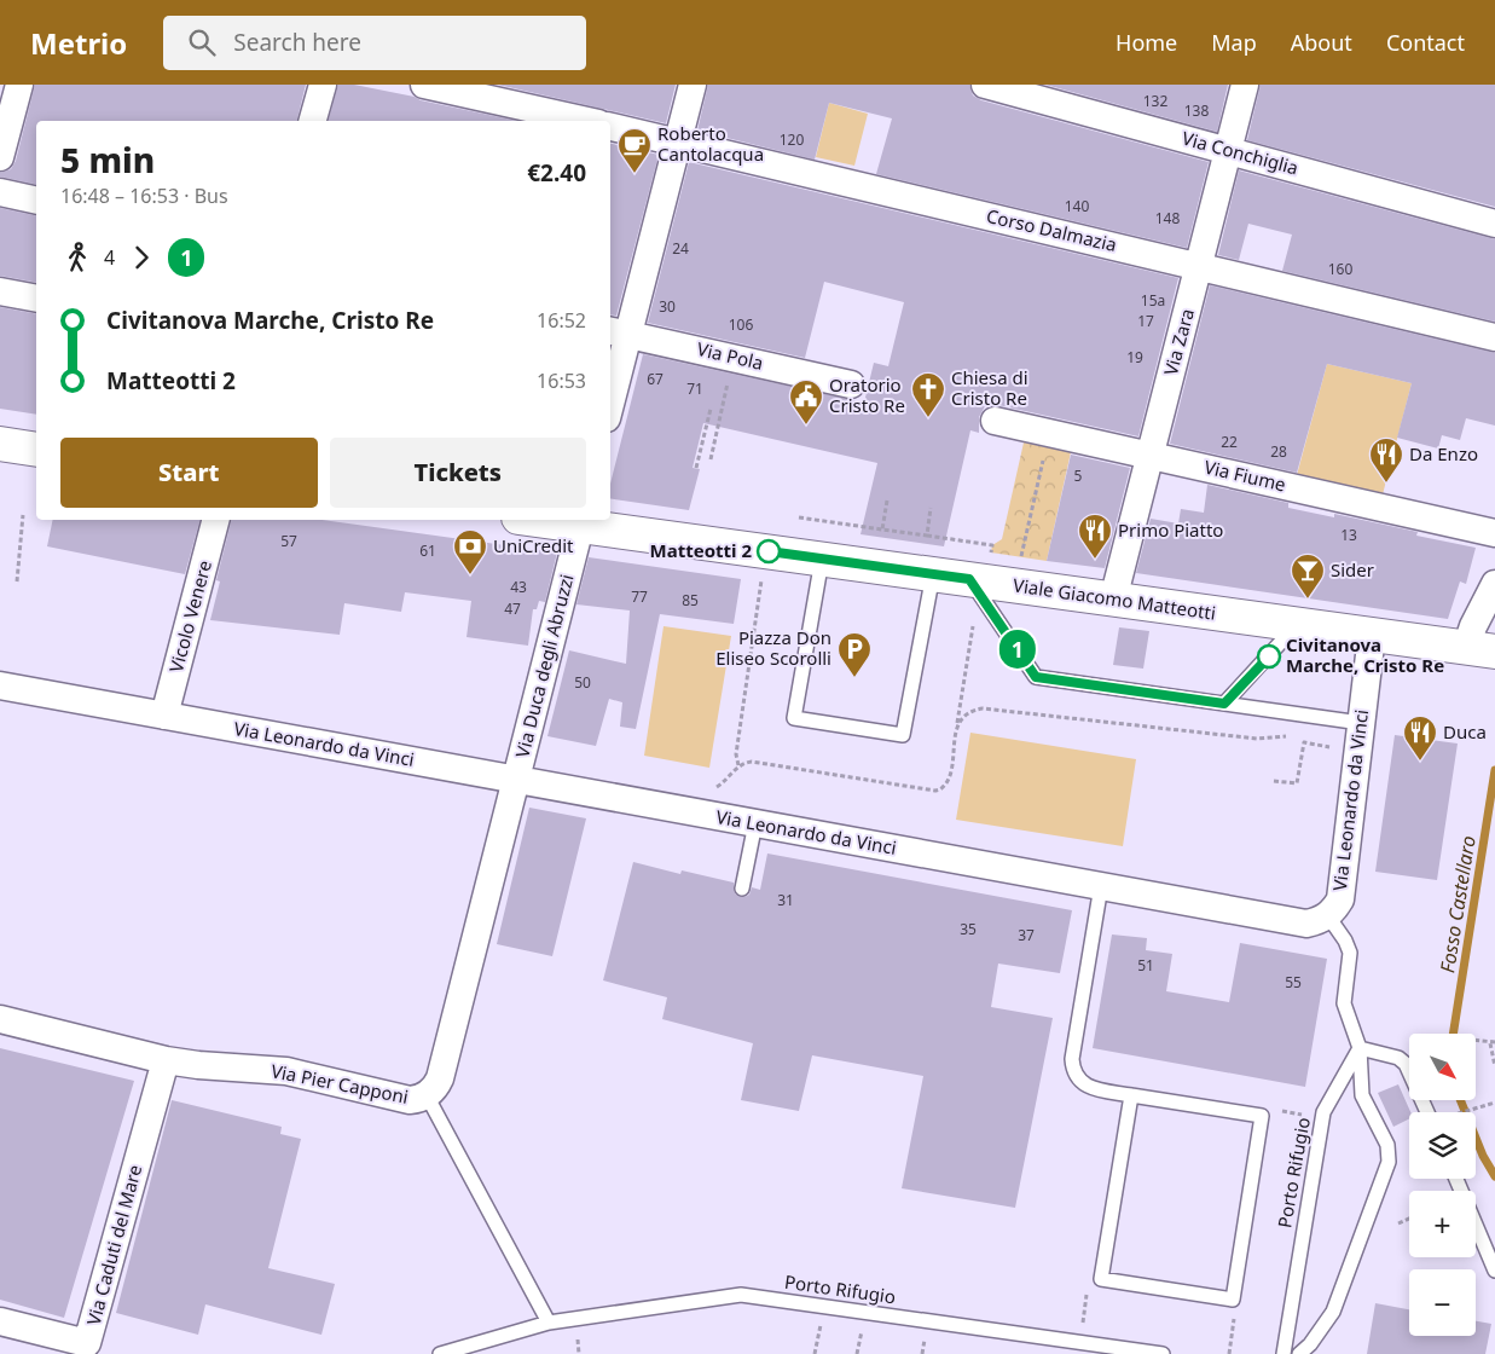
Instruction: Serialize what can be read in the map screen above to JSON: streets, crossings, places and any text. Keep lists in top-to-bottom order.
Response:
{
  "streets": {
    "street": [
      "Via Conchiglia",
      "Corso Dalmazia",
      "Via Zara",
      "Via Pola",
      "Via Fiume",
      "Viale Giacomo Matteotti",
      "Vicolo Venere",
      "Via Duca degli Abruzzi",
      "Via Leonardo da Vinci",
      "Via Pier Capponi",
      "Via Caduti del Mare"
    ],
    "lane": ["Porto Rifugio"]
  },
  "crossings": [
    ["Via Conchiglia", "Via Zara"],
    ["Corso Dalmazia", "Via Zara"],
    ["Via Zara", "Via Fiume"],
    ["Via Zara", "Viale Giacomo Matteotti"],
    ["Viale Giacomo Matteotti", "Via Duca degli Abruzzi"],
    ["Viale Giacomo Matteotti", "Via Leonardo da Vinci"],
    ["Vicolo Venere", "Via Leonardo da Vinci"],
    ["Via Duca degli Abruzzi", "Via Leonardo da Vinci"],
    ["Via Duca degli Abruzzi", "Via Pier Capponi"],
    ["Via Leonardo da Vinci", "Via Pier Capponi"],
    ["Via Pier Capponi", "Via Caduti del Mare"]
  ],
  "water": ["Fosso Castellaro"],
  "places": {
    "cafe": ["Roberto Cantolacqua"],
    "church": ["Chiesa di Cristo Re"],
    "public building": ["Oratorio Cristo Re"],
    "restaurant": ["Da Enzo", "Primo Piatto", "Duca"],
    "other": ["Matteotti 2", "Civitanova Marche, Cristo Re"],
    "bank": ["UniCredit"],
    "bar": ["Sider"],
    "parking": ["Piazza Don Eliseo Scorolli"]
  },
  "lines": ["bus line 1"],
  "house_numbers": [
    "132",
    "138",
    "120",
    "140",
    "148",
    "24",
    "160",
    "15a",
    "30",
    "17",
    "106",
    "19",
    "67",
    "71",
    "22",
    "28",
    "5",
    "13",
    "57",
    "61",
    "43",
    "77",
    "85",
    "47",
    "50",
    "31",
    "35",
    "37",
    "51",
    "55"
  ],
  "north": "bottom right",
  "page": {
    "header": "Metrio",
    "search": "Search here",
    "nav": [
      "Home",
      "Map",
      "About",
      "Contact"
    ],
    "on_map": "1",
    "heading": ["5 min", "16:48 – 16:53 · Bus", "€2.40"],
    "legs": ["4", "1"],
    "list": [
      {
        "name": "Civitanova Marche, Cristo Re",
        "value": "16:52"
      },
      {
        "name": "Matteotti 2",
        "value": "16:53"
      }
    ],
    "buttons": ["Start", "Tickets"],
    "map_buttons": ["+", "−"]
  }
}
